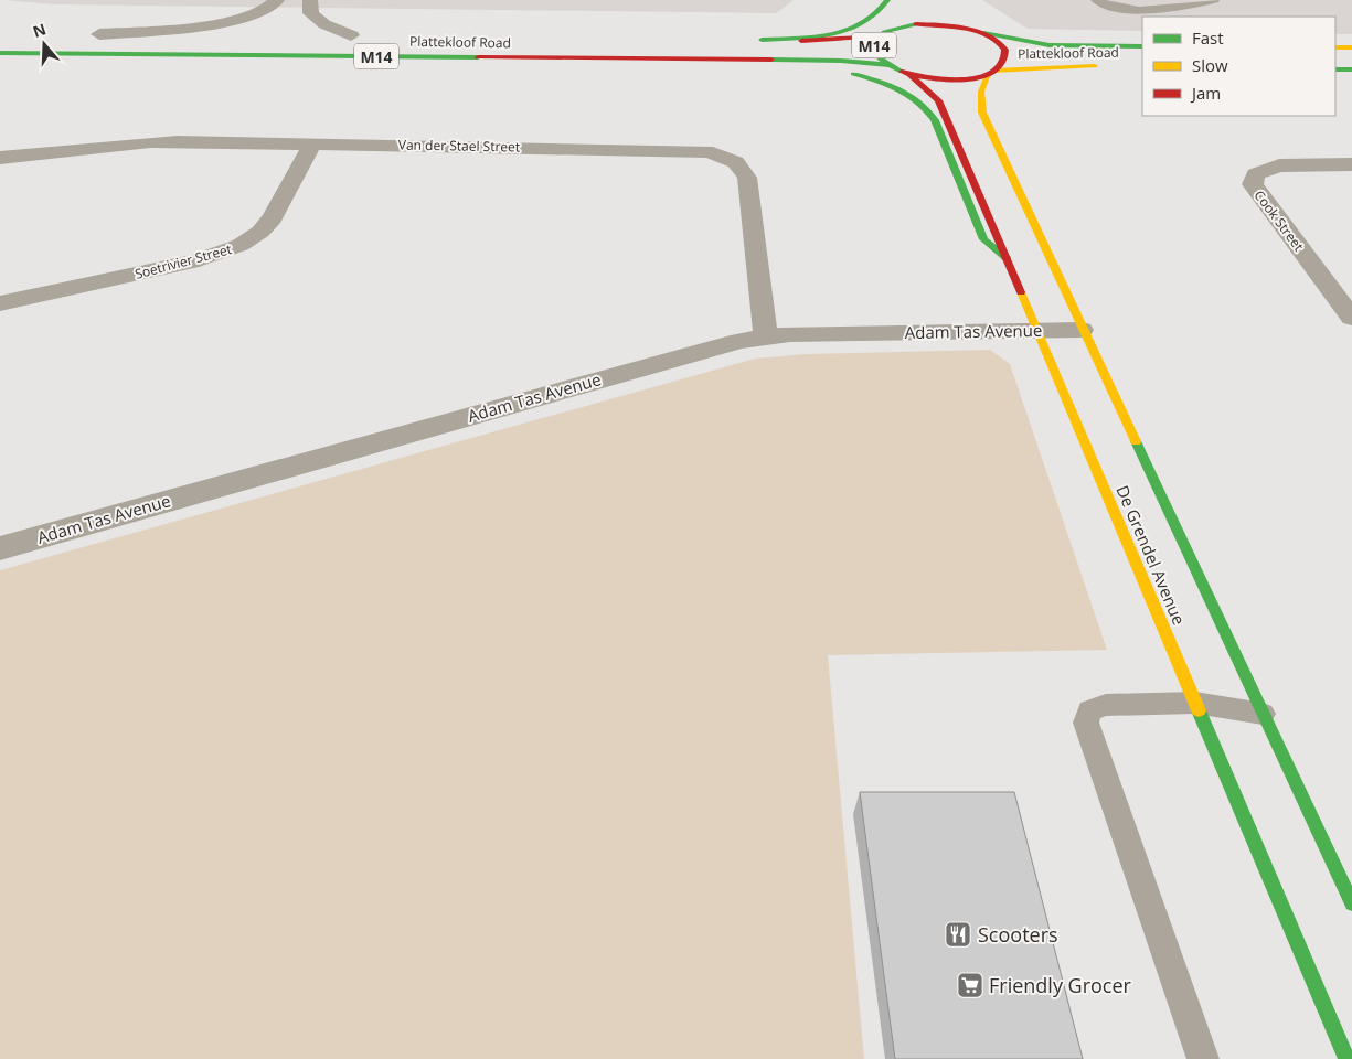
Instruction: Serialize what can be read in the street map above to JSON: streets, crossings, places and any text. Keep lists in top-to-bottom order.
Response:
{
  "streets": {
    "main road": ["Plattekloof Road", "M14", "De Grendel Avenue"],
    "street": [
      "Van der Stael Street",
      "Cook Street",
      "Soetrivier Street",
      "Adam Tas Avenue"
    ]
  },
  "crossings": [
    ["Plattekloof Road", "M14"],
    ["Plattekloof Road", "De Grendel Avenue"],
    ["Van der Stael Street", "Soetrivier Street"],
    ["Van der Stael Street", "Adam Tas Avenue"],
    ["Adam Tas Avenue", "De Grendel Avenue"]
  ],
  "places": {
    "restaurant": ["Scooters"],
    "supermarket": ["Friendly Grocer"]
  },
  "legend": ["Fast", "Slow", "Jam"],
  "north": "top"
}
